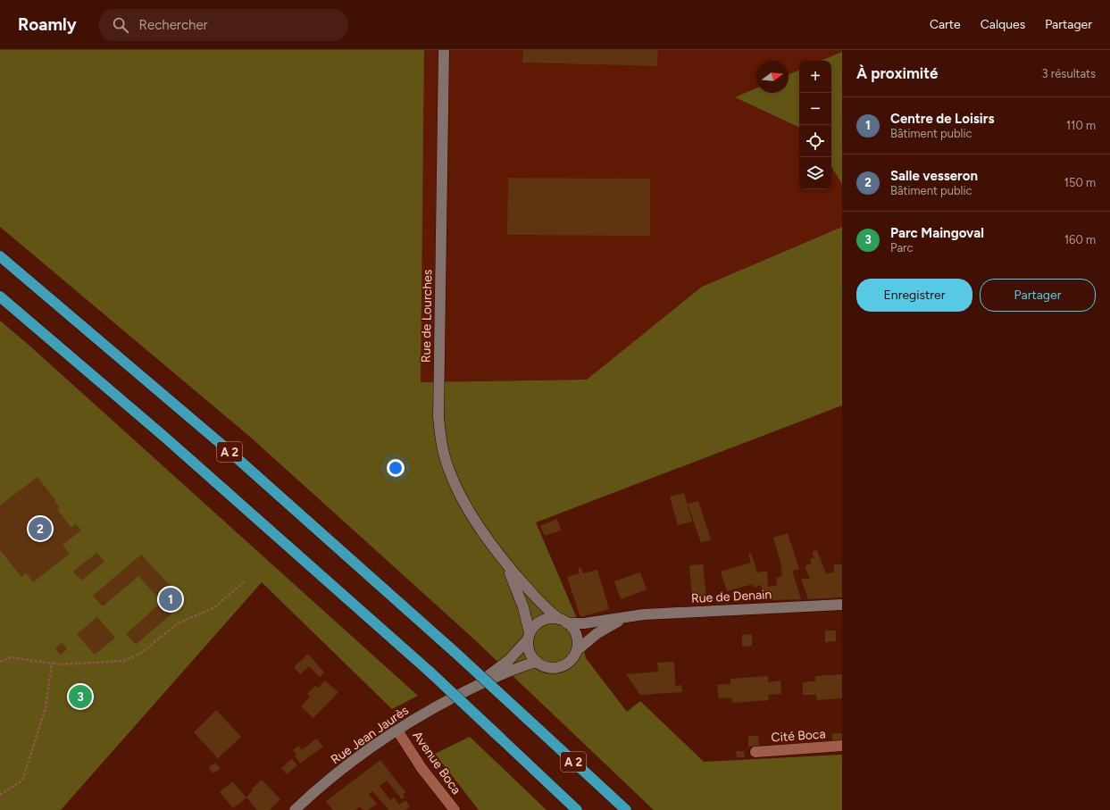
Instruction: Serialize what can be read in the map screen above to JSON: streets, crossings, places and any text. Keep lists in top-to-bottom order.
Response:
{
  "streets": {
    "highway": ["A 2"],
    "street": [
      "Rue de Lourches",
      "Rue de Denain",
      "Rue Jean Jaurès",
      "Cité Boca",
      "Avenue Boca"
    ]
  },
  "crossings": [
    ["Rue de Lourches", "Rue de Denain"],
    ["Rue de Lourches", "Rue Jean Jaurès"],
    ["Rue de Denain", "Rue Jean Jaurès"],
    ["Rue Jean Jaurès", "Avenue Boca"]
  ],
  "north": "right",
  "page": {
    "header": "Roamly",
    "search": "Rechercher",
    "nav": ["Carte", "Calques", "Partager"],
    "heading": ["À proximité", "3 résultats"],
    "map_buttons": ["+", "−"],
    "list": [
      {
        "mark": "1",
        "name": "Centre de Loisirs",
        "note": "Bâtiment public",
        "value": "110 m"
      },
      {
        "mark": "2",
        "name": "Salle vesseron",
        "note": "Bâtiment public",
        "value": "150 m"
      },
      {
        "mark": "3",
        "name": "Parc Maingoval",
        "note": "Parc",
        "value": "160 m"
      }
    ],
    "buttons": ["Enregistrer", "Partager"],
    "pins": ["2", "1", "3"]
  }
}
